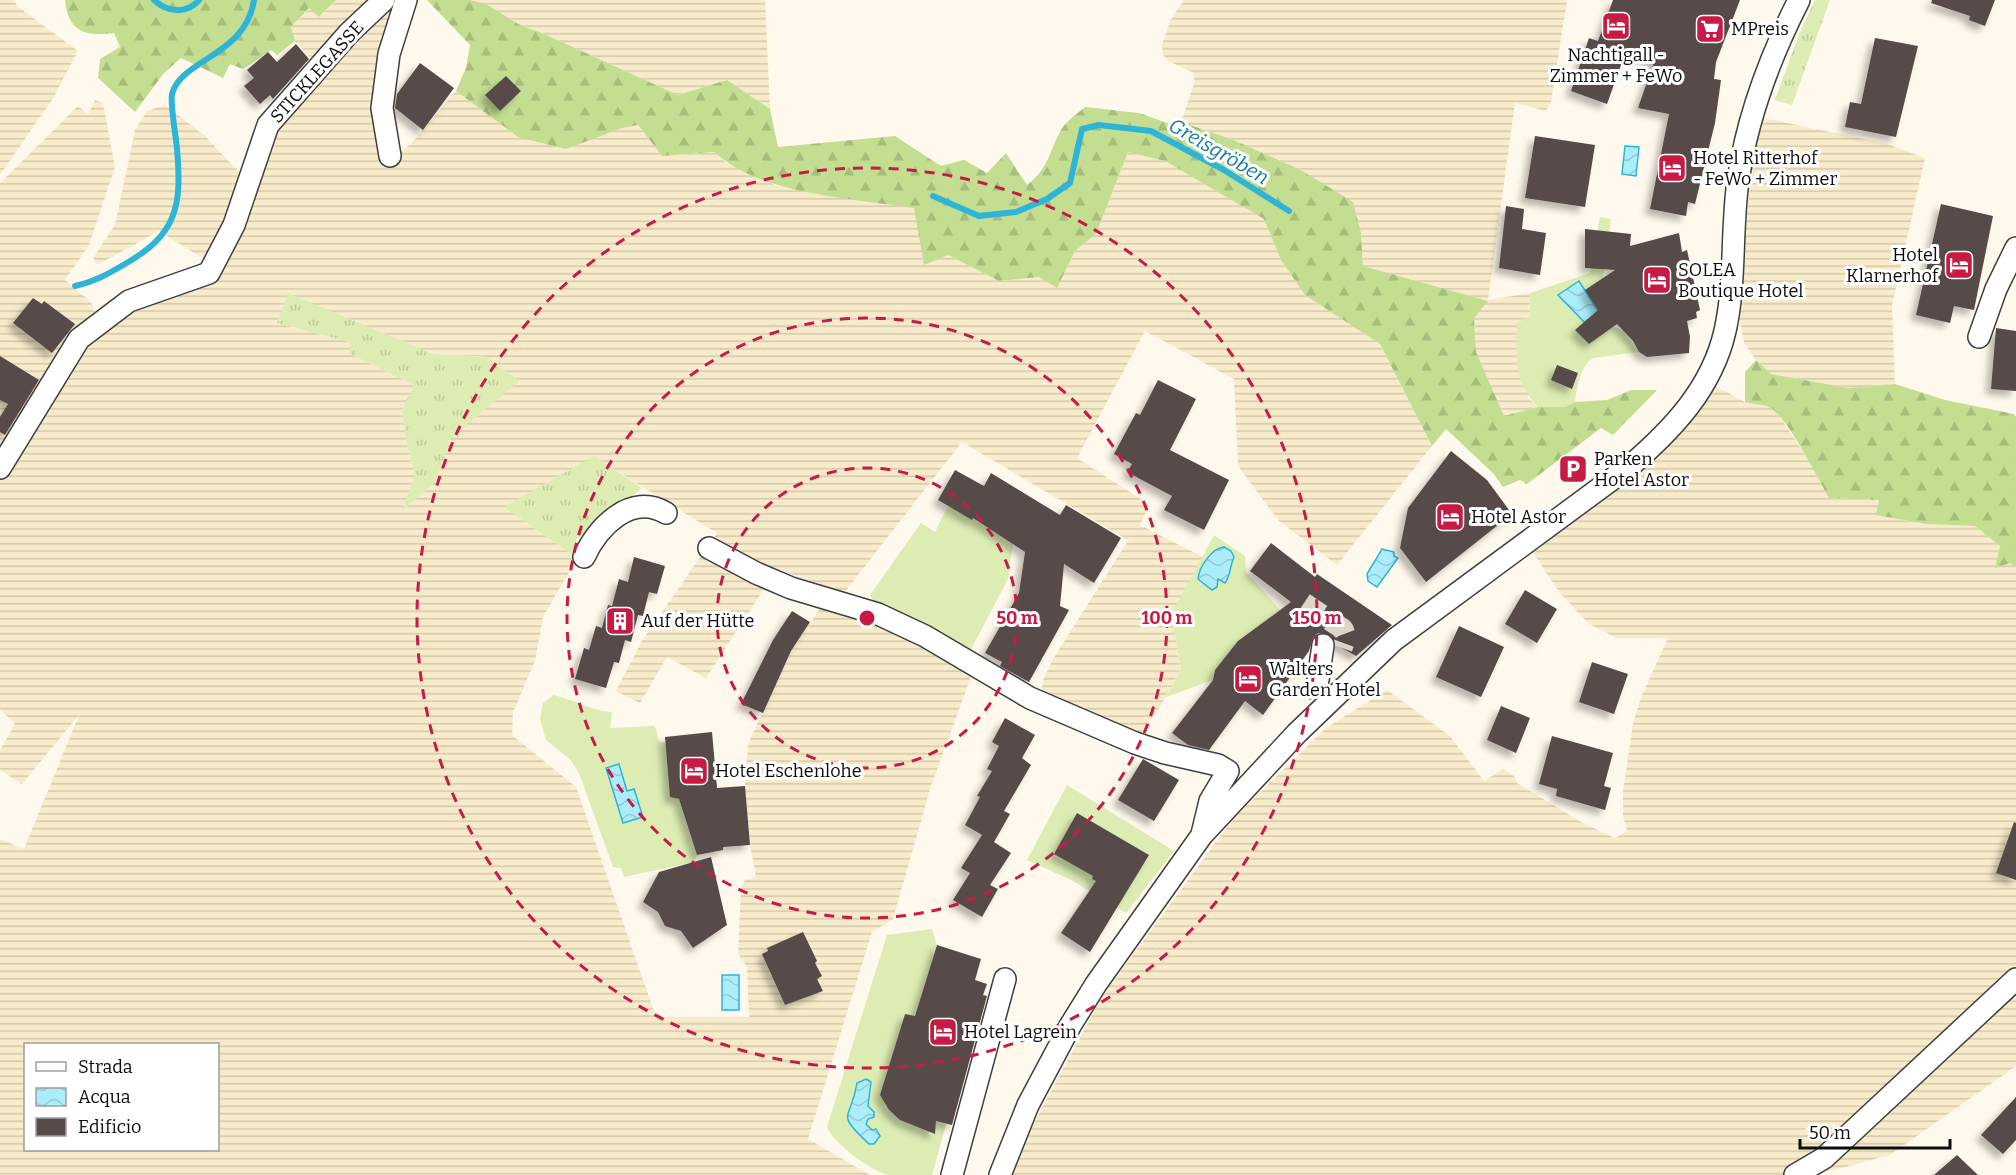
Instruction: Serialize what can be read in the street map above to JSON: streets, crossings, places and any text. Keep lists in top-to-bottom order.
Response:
{
  "streets": {
    "street": ["STICKLEGASSE"]
  },
  "water": ["Greisgröben"],
  "places": {
    "hotel": [
      "Nachtigall - Zimmer + FeWo",
      "Hotel Ritterhof - FeWo + Zimmer",
      "Hotel Klarnerhof",
      "SOLEA Boutique Hotel",
      "Hotel Astor",
      "Walters Garden Hotel",
      "Hotel Eschenlohe",
      "Hotel Lagrein"
    ],
    "supermarket": ["MPreis"],
    "parking": ["Parken Hotel Astor"],
    "building": ["Auf der Hütte"]
  },
  "legend": ["Strada", "Acqua", "Edificio"],
  "scale_bar": "50 m",
  "rings": ["50 m", "100 m", "150 m"]
}
